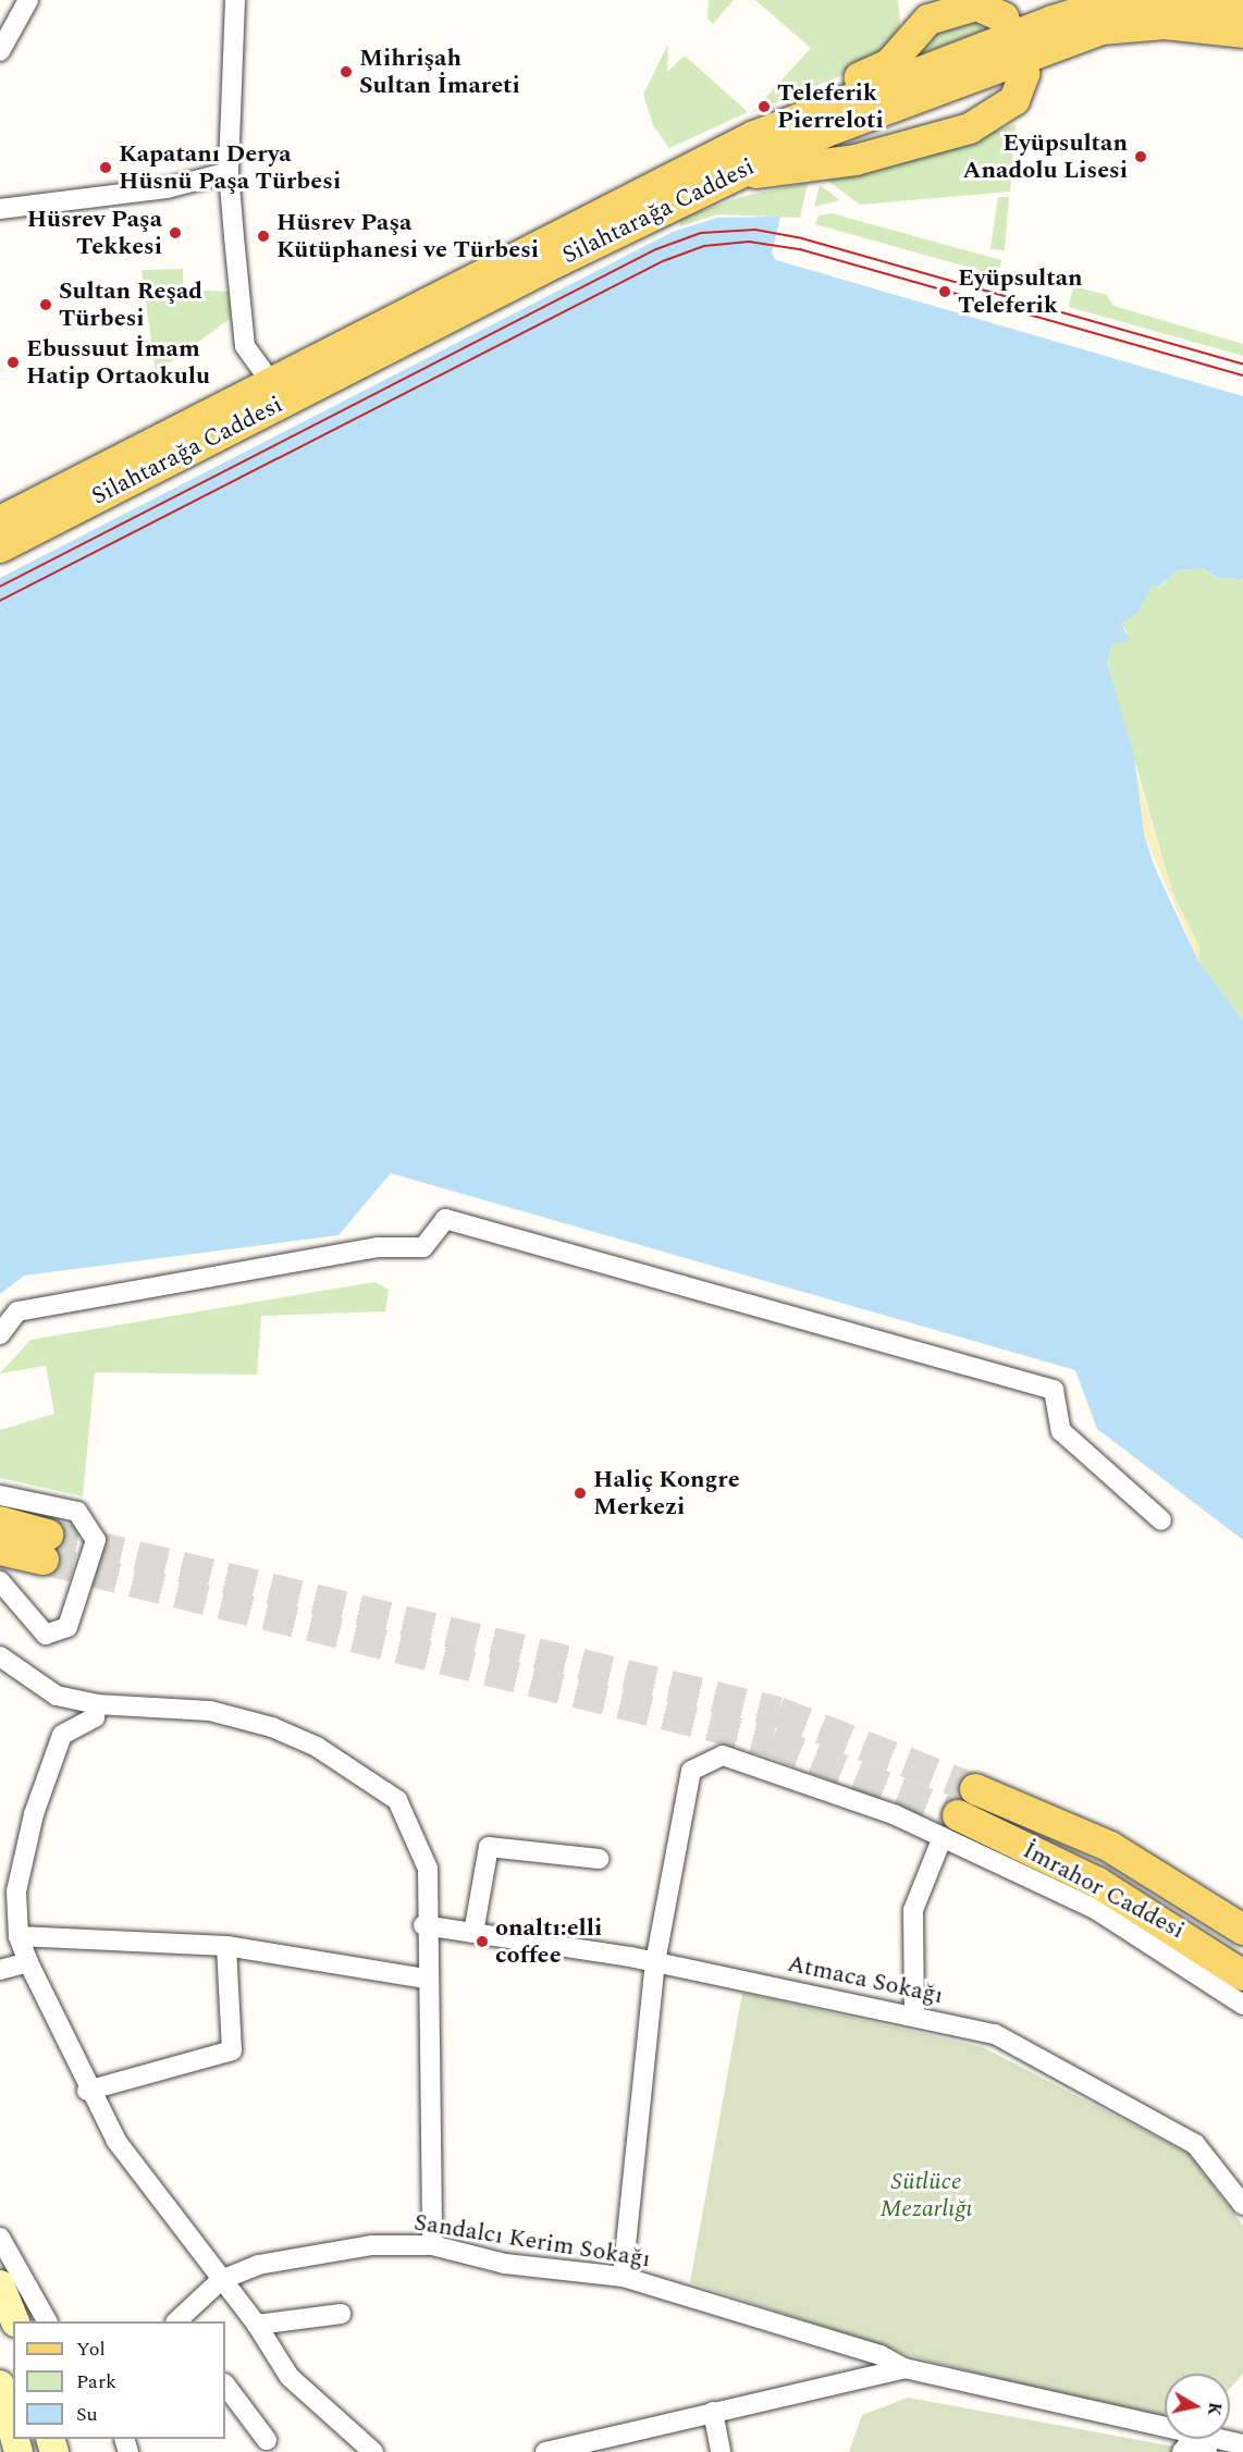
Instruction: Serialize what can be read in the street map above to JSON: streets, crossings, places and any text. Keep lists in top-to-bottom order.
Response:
{
  "streets": {
    "main road": ["Silahtarağa Caddesi", "İmrahor Caddesi"],
    "street": ["Atmaca Sokağı", "Sandalcı Kerim Sokağı"]
  },
  "parks": ["Sütlüce Mezarlığı"],
  "places": [
    "Mihrişah Sultan İmareti",
    "Teleferik Pierreloti",
    "Eyüpsultan Anadolu Lisesi",
    "Kapatanı Derya Hüsnü Paşa Türbesi",
    "Hüsrev Paşa Tekkesi",
    "Hüsrev Paşa Kütüphanesi ve Türbesi",
    "Eyüpsultan Teleferik",
    "Sultan Reşad Türbesi",
    "Ebussuut İmam Hatip Ortaokulu",
    "Haliç Kongre Merkezi",
    "onaltı:elli coffee"
  ],
  "legend": ["Yol", "Park", "Su"],
  "north": "right"
}
